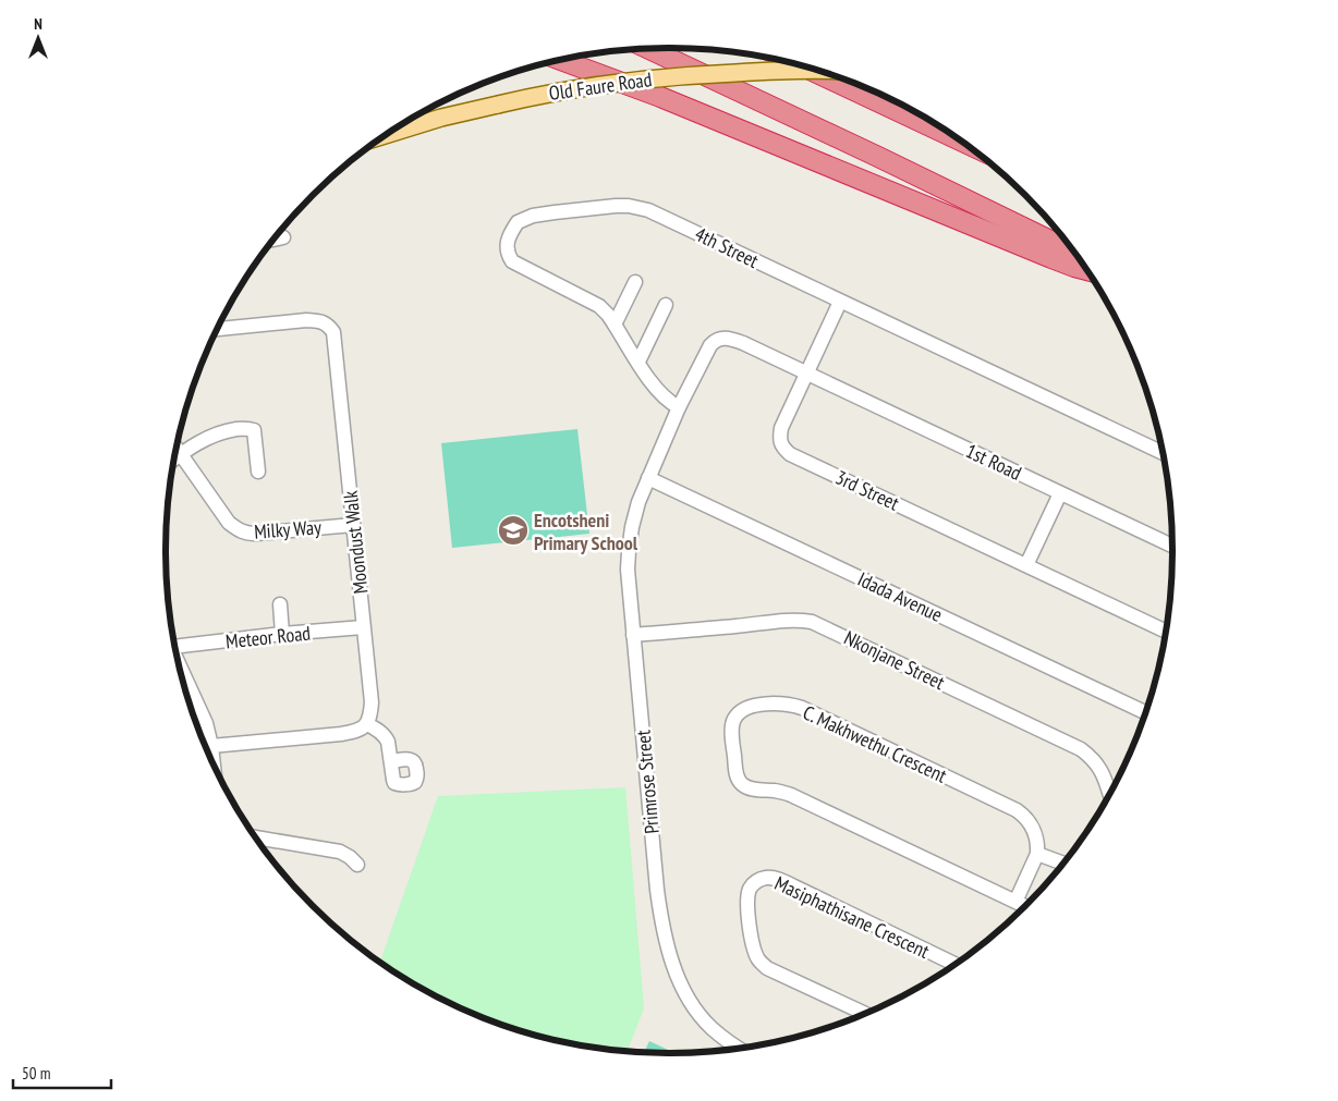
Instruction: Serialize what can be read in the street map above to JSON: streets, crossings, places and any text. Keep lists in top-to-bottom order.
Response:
{
  "streets": {
    "main road": ["Old Faure Road"],
    "street": [
      "4th Street",
      "1st Road",
      "3rd Street",
      "Milky Way",
      "Moondust Walk",
      "Idada Avenue",
      "Meteor Road",
      "Nkonjane Street",
      "C. Makhwethu Crescent",
      "Primrose Street",
      "Masiphathisane Crescent"
    ]
  },
  "crossings": [
    ["4th Street", "1st Road"],
    ["1st Road", "3rd Street"],
    ["1st Road", "Idada Avenue"],
    ["1st Road", "Primrose Street"],
    ["Milky Way", "Moondust Walk"],
    ["Moondust Walk", "Meteor Road"],
    ["Idada Avenue", "Primrose Street"],
    ["Nkonjane Street", "Primrose Street"]
  ],
  "places": {
    "school or university": ["Encotsheni Primary School"]
  },
  "scale_bar": "50 m",
  "north": "top"
}
